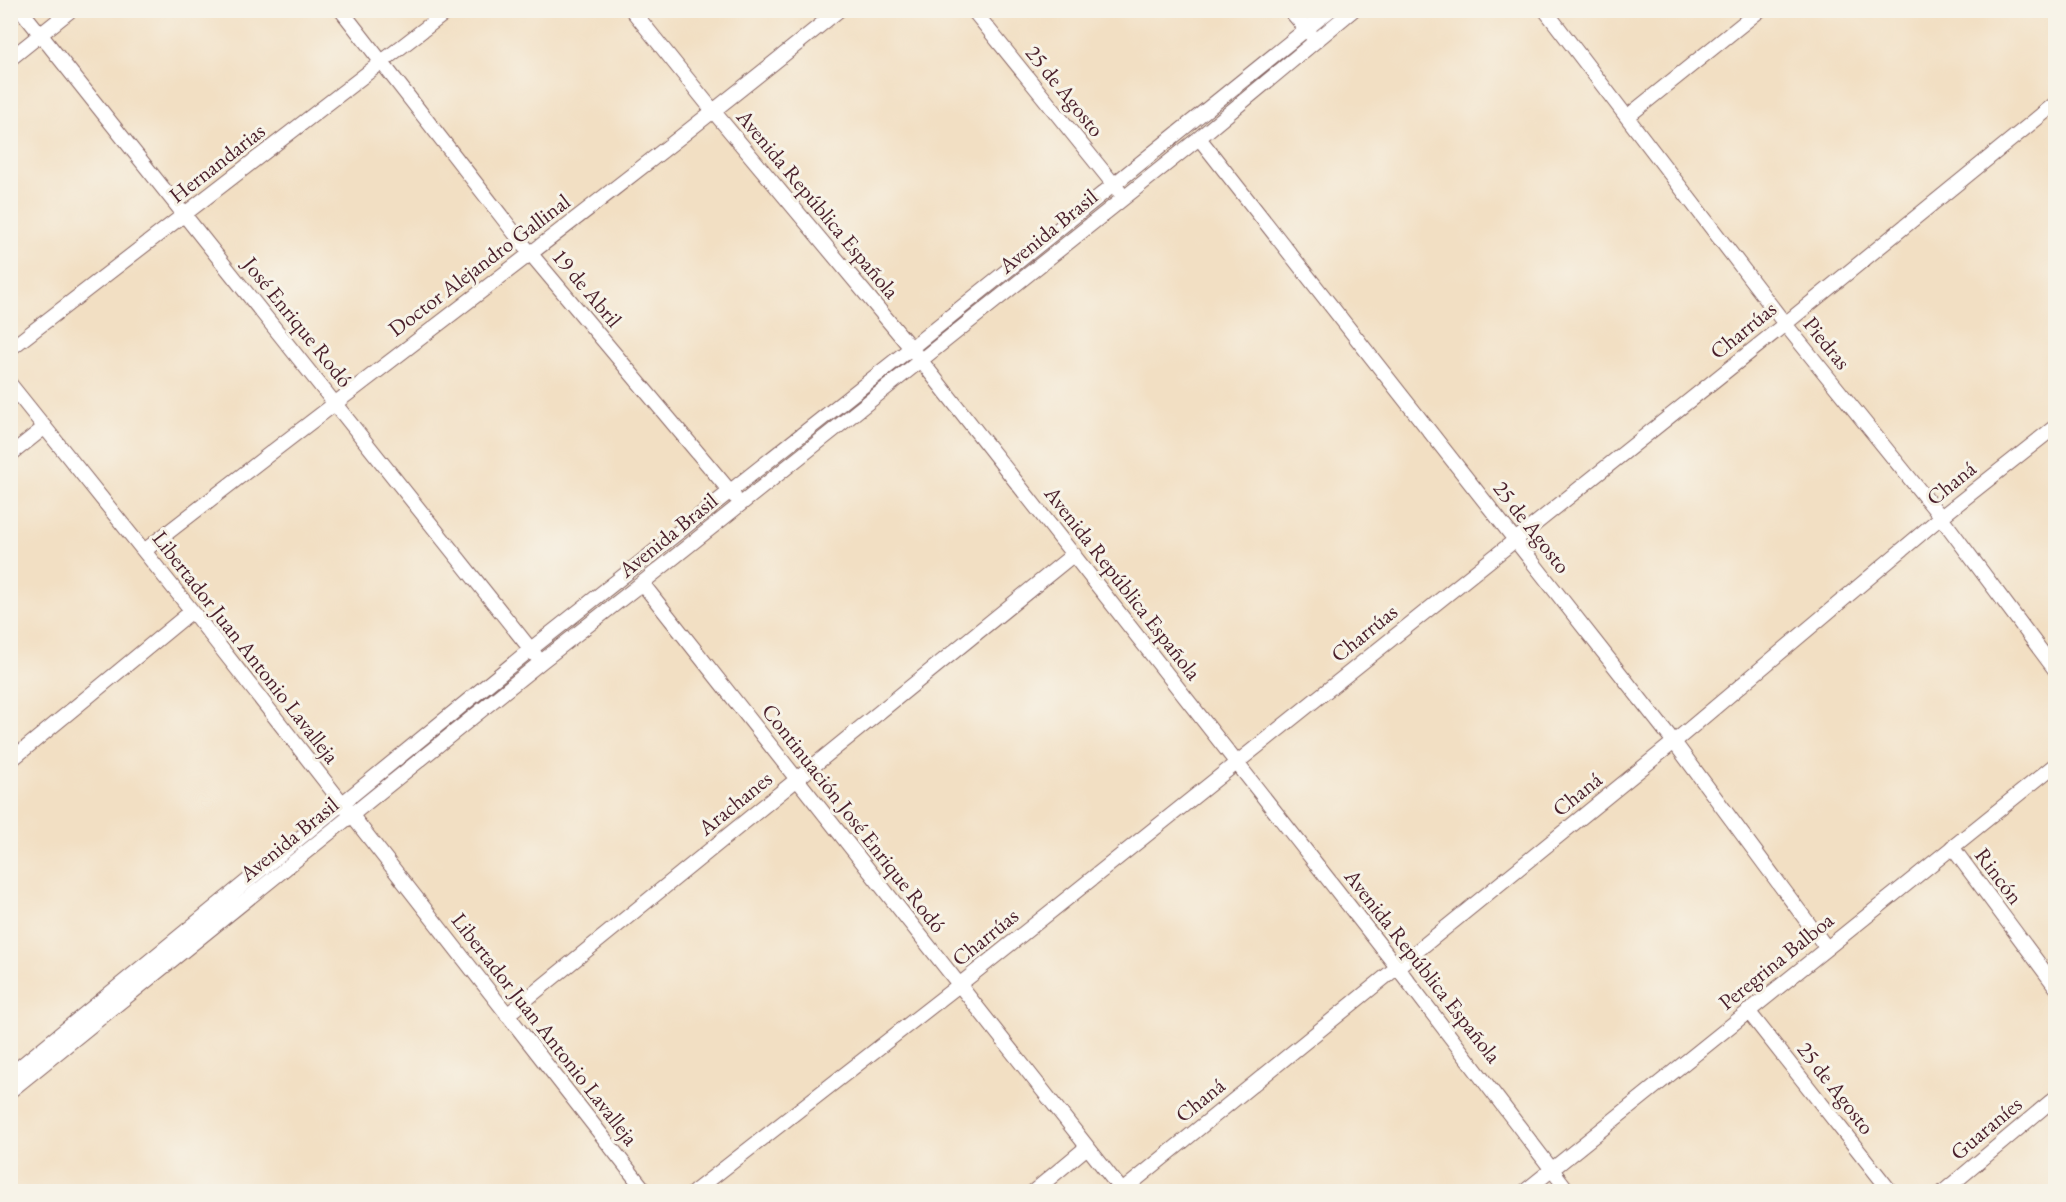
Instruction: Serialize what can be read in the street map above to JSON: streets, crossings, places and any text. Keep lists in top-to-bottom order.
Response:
{
  "streets": {
    "street": [
      "25 de Agosto",
      "Hernandarias",
      "Avenida República Española",
      "Avenida Brasil",
      "Doctor Alejandro Gallinal",
      "19 de Abril",
      "José Enrique Rodó",
      "Charrúas",
      "Piedras",
      "Chaná",
      "Libertador Juan Antonio Lavalleja",
      "Arachanes",
      "Continuación José Enrique Rodó",
      "Rincón",
      "Peregrina Balboa",
      "Guaraníes"
    ]
  },
  "crossings": [
    ["25 de Agosto", "Avenida Brasil"],
    ["25 de Agosto", "Charrúas"],
    ["25 de Agosto", "Chaná"],
    ["25 de Agosto", "Peregrina Balboa"],
    ["Hernandarias", "19 de Abril"],
    ["Hernandarias", "José Enrique Rodó"],
    ["Avenida República Española", "Avenida Brasil"],
    ["Avenida República Española", "Doctor Alejandro Gallinal"],
    ["Avenida República Española", "Charrúas"],
    ["Avenida República Española", "Chaná"],
    ["Avenida República Española", "Arachanes"],
    ["Avenida República Española", "Peregrina Balboa"],
    ["Avenida Brasil", "19 de Abril"],
    ["Avenida Brasil", "José Enrique Rodó"],
    ["Avenida Brasil", "Libertador Juan Antonio Lavalleja"],
    ["Avenida Brasil", "Continuación José Enrique Rodó"],
    ["Doctor Alejandro Gallinal", "19 de Abril"],
    ["Doctor Alejandro Gallinal", "José Enrique Rodó"],
    ["Doctor Alejandro Gallinal", "Libertador Juan Antonio Lavalleja"],
    ["Charrúas", "Piedras"],
    ["Charrúas", "Continuación José Enrique Rodó"],
    ["Piedras", "Chaná"],
    ["Chaná", "Continuación José Enrique Rodó"],
    ["Libertador Juan Antonio Lavalleja", "Arachanes"],
    ["Arachanes", "Continuación José Enrique Rodó"],
    ["Rincón", "Peregrina Balboa"]
  ]
}
